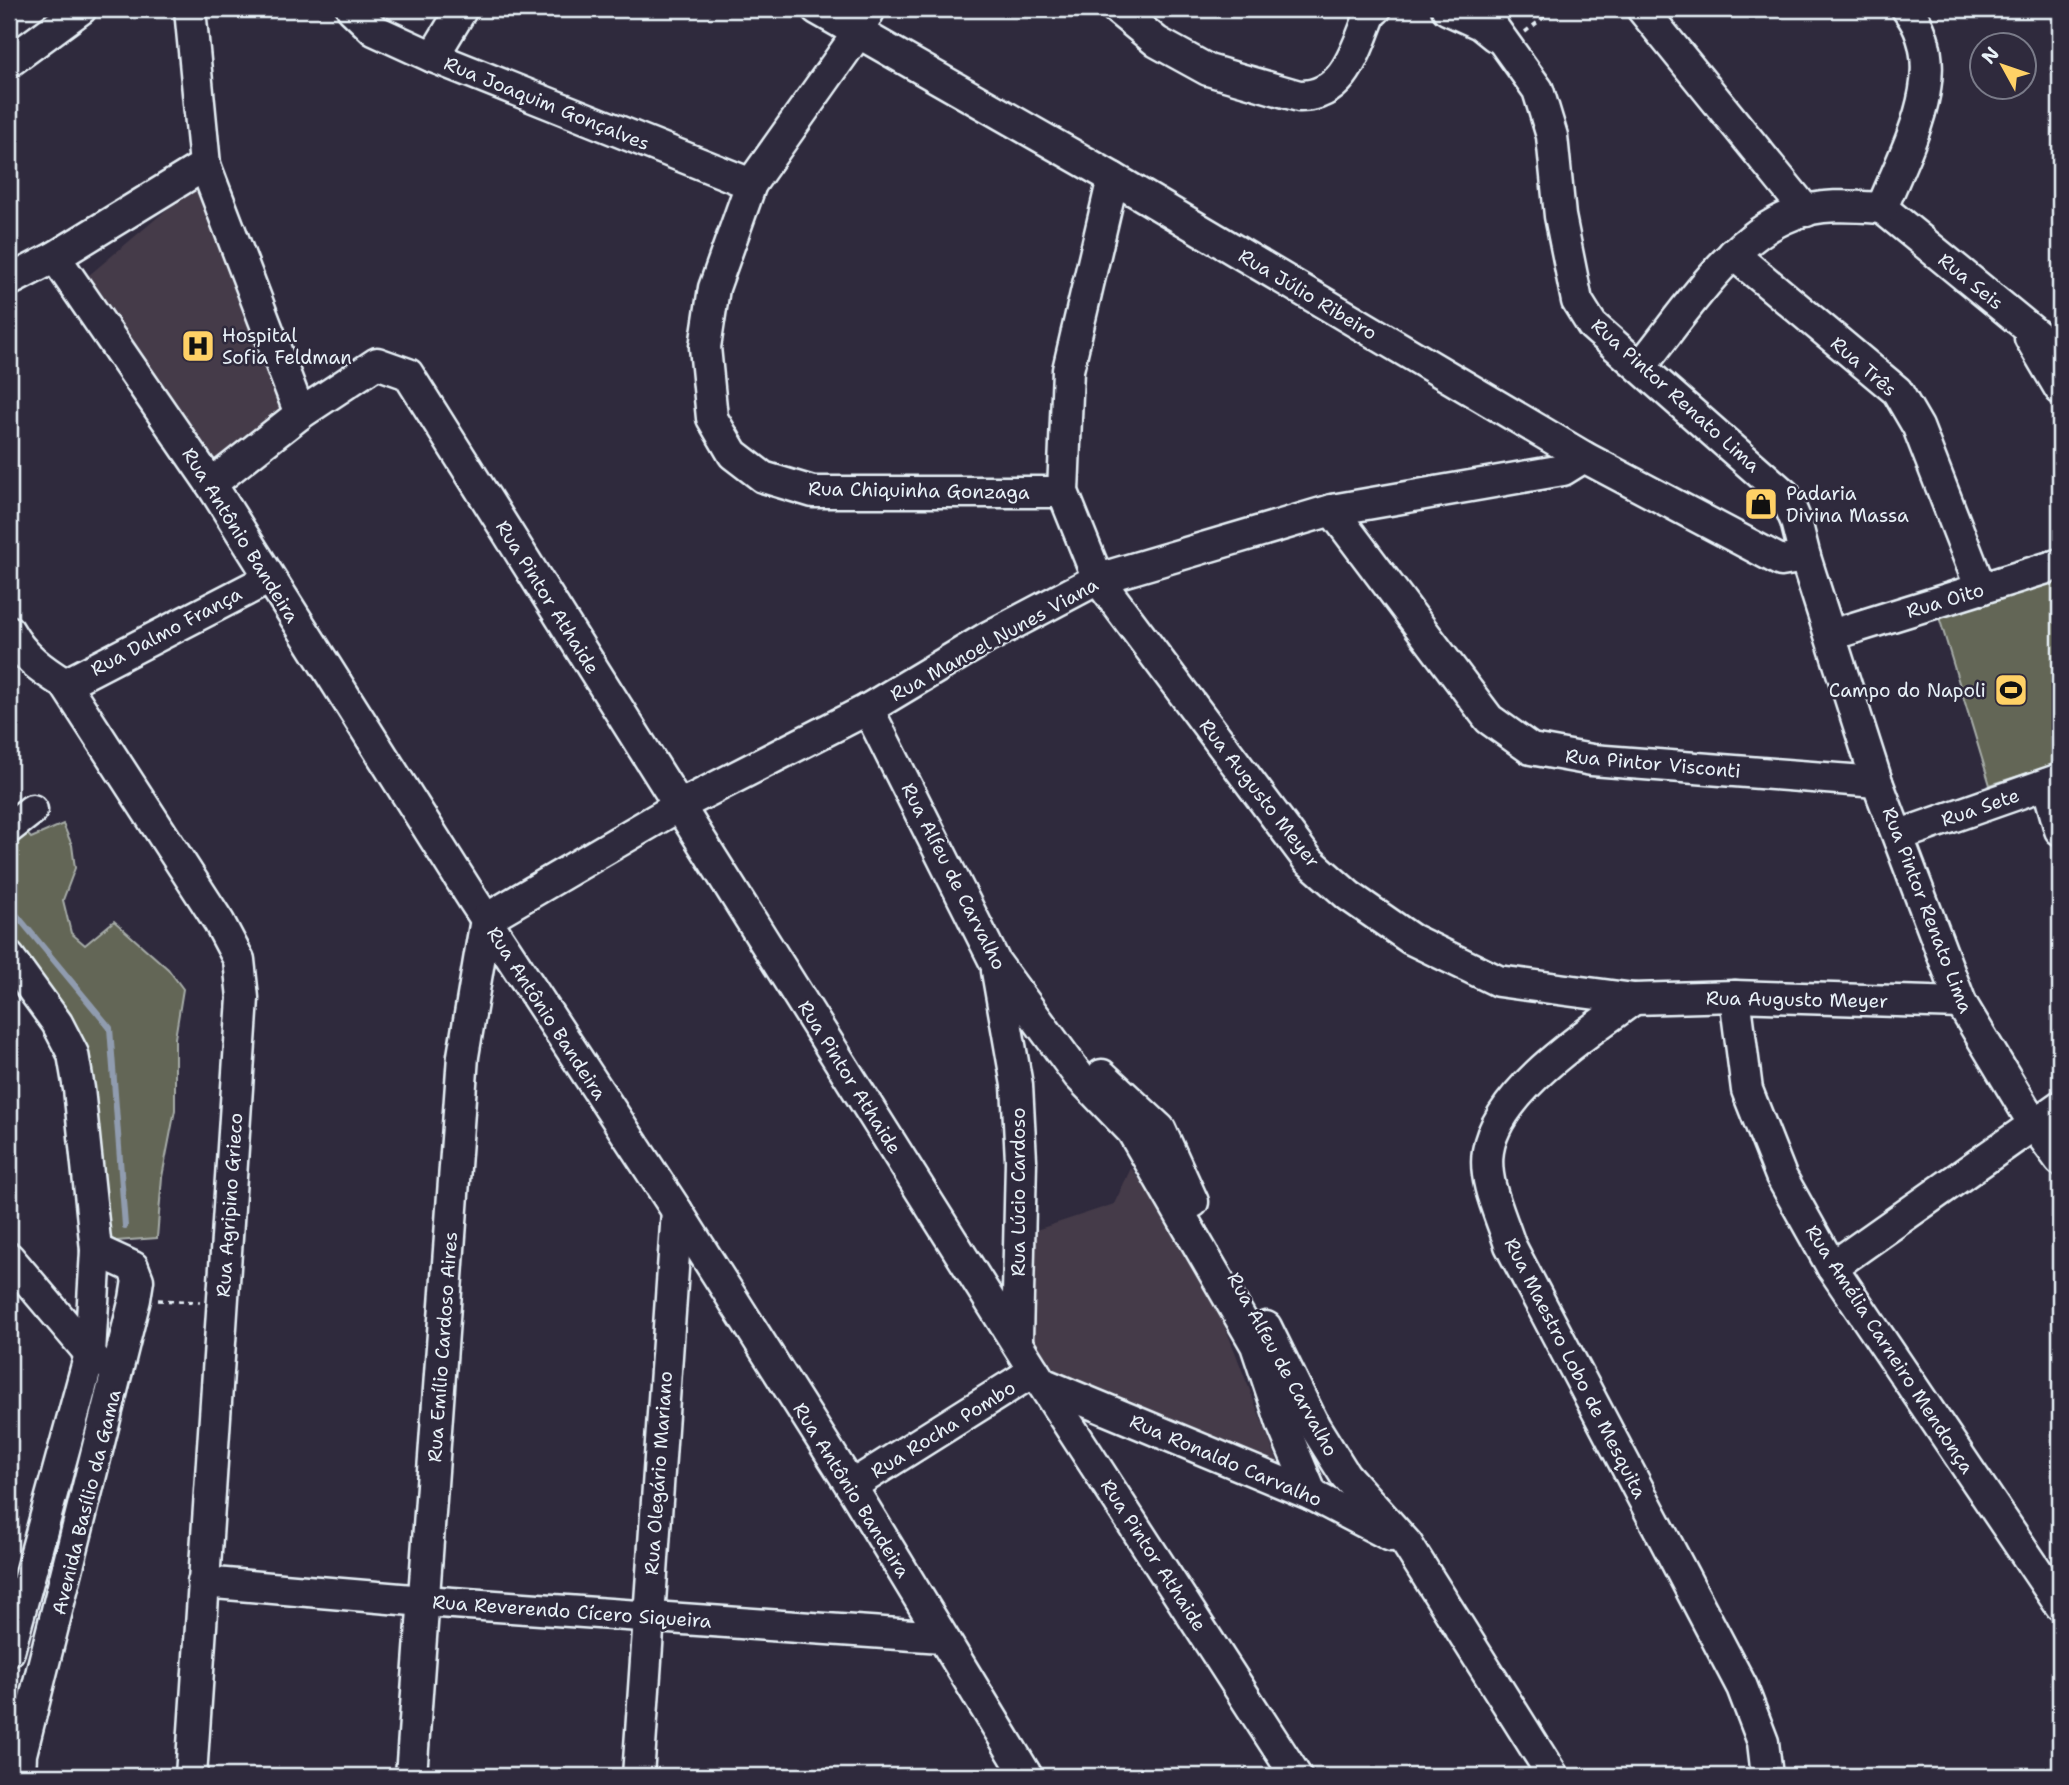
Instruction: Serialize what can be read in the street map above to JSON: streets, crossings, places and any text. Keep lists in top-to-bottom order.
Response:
{
  "streets": {
    "street": [
      "Rua Joaquim Gonçalves",
      "Rua Seis",
      "Rua Júlio Ribeiro",
      "Rua Três",
      "Rua Pintor Renato Lima",
      "Rua Chiquinha Gonzaga",
      "Rua Antônio Bandeira",
      "Rua Pintor Athaide",
      "Rua Oito",
      "Rua Dalmo França",
      "Rua Manoel Nunes Viana",
      "Rua Pintor Visconti",
      "Rua Augusto Meyer",
      "Rua Sete",
      "Rua Alfeu de Carvalho",
      "Rua Lúcio Cardoso",
      "Rua Agripino Grieco",
      "Rua Emílio Cardoso Aires",
      "Rua Amélia Carneiro Mendonça",
      "Rua Maestro Lobo de Mesquita",
      "Rua Rocha Pombo",
      "Rua Ronaldo Carvalho",
      "Rua Olegário Mariano",
      "Avenida Basílio da Gama",
      "Rua Reverendo Cícero Siqueira"
    ]
  },
  "crossings": [
    ["Rua Joaquim Gonçalves", "Rua Chiquinha Gonzaga"],
    ["Rua Júlio Ribeiro", "Rua Pintor Renato Lima"],
    ["Rua Júlio Ribeiro", "Rua Chiquinha Gonzaga"],
    ["Rua Júlio Ribeiro", "Rua Manoel Nunes Viana"],
    ["Rua Três", "Rua Oito"],
    ["Rua Pintor Renato Lima", "Rua Oito"],
    ["Rua Pintor Renato Lima", "Rua Pintor Visconti"],
    ["Rua Pintor Renato Lima", "Rua Augusto Meyer"],
    ["Rua Pintor Renato Lima", "Rua Sete"],
    ["Rua Chiquinha Gonzaga", "Rua Augusto Meyer"],
    ["Rua Antônio Bandeira", "Rua Dalmo França"],
    ["Rua Antônio Bandeira", "Rua Manoel Nunes Viana"],
    ["Rua Antônio Bandeira", "Rua Emílio Cardoso Aires"],
    ["Rua Antônio Bandeira", "Rua Rocha Pombo"],
    ["Rua Antônio Bandeira", "Rua Olegário Mariano"],
    ["Rua Antônio Bandeira", "Rua Reverendo Cícero Siqueira"],
    ["Rua Pintor Athaide", "Rua Manoel Nunes Viana"],
    ["Rua Pintor Athaide", "Rua Lúcio Cardoso"],
    ["Rua Pintor Athaide", "Rua Rocha Pombo"],
    ["Rua Pintor Athaide", "Rua Ronaldo Carvalho"],
    ["Rua Dalmo França", "Rua Agripino Grieco"],
    ["Rua Manoel Nunes Viana", "Rua Pintor Visconti"],
    ["Rua Manoel Nunes Viana", "Rua Augusto Meyer"],
    ["Rua Manoel Nunes Viana", "Rua Alfeu de Carvalho"],
    ["Rua Manoel Nunes Viana", "Rua Emílio Cardoso Aires"],
    ["Rua Augusto Meyer", "Rua Amélia Carneiro Mendonça"],
    ["Rua Augusto Meyer", "Rua Maestro Lobo de Mesquita"],
    ["Rua Alfeu de Carvalho", "Rua Lúcio Cardoso"],
    ["Rua Alfeu de Carvalho", "Rua Ronaldo Carvalho"],
    ["Rua Agripino Grieco", "Rua Reverendo Cícero Siqueira"],
    ["Rua Emílio Cardoso Aires", "Rua Reverendo Cícero Siqueira"],
    ["Rua Rocha Pombo", "Rua Ronaldo Carvalho"],
    ["Rua Olegário Mariano", "Rua Reverendo Cícero Siqueira"]
  ],
  "places": {
    "hospital": ["Hospital Sofia Feldman"],
    "shop": ["Padaria Divina Massa"],
    "sports": ["Campo do Napoli"]
  },
  "north": "top left"
}
